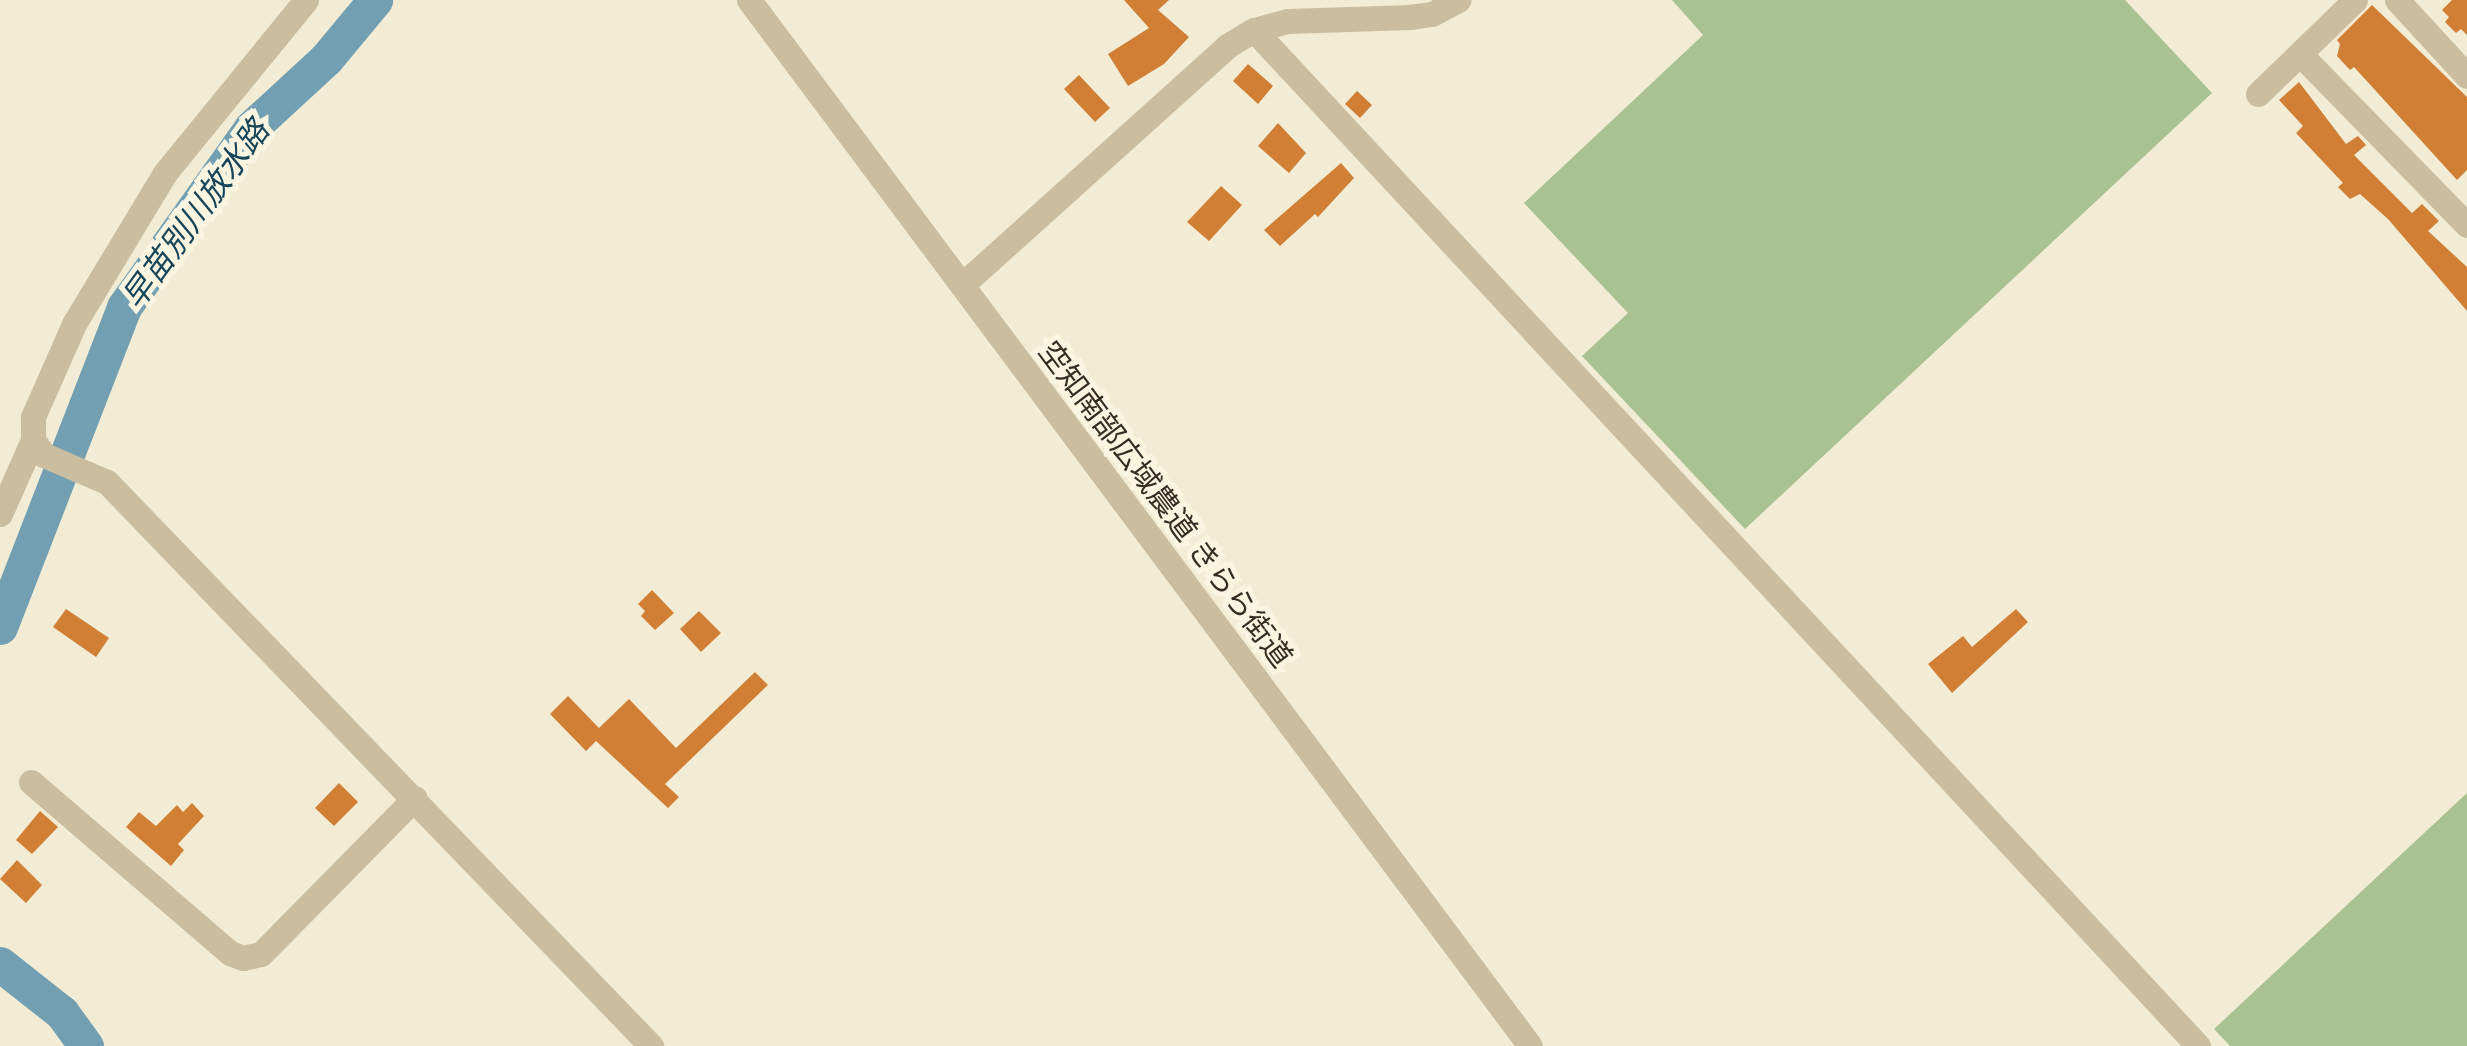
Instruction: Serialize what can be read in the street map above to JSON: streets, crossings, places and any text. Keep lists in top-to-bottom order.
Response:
{
  "streets": {
    "street": ["空知南部広域農道 きらら街道"]
  },
  "water": ["早苗別川放水路"]
}
